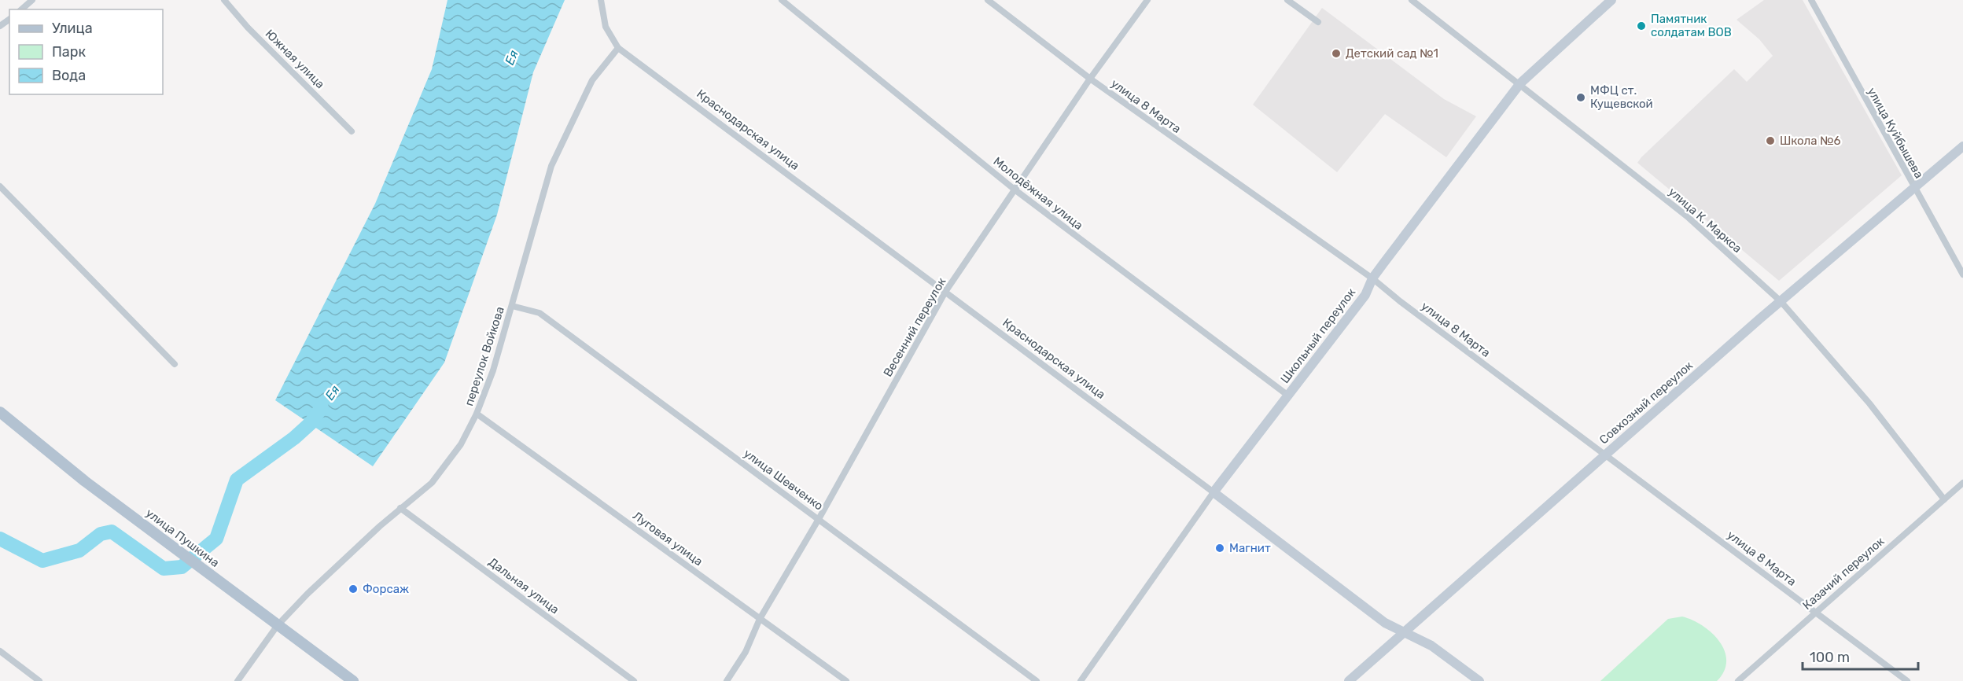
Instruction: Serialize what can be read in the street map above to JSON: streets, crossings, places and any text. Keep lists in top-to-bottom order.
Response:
{
  "streets": {
    "main road": ["улица Пушкина"],
    "street": [
      "Южная улица",
      "улица 8 Марта",
      "Краснодарская улица",
      "улица Куйбышева",
      "Молодёжная улица",
      "улица К. Маркса",
      "Весенний переулок",
      "Школьный переулок",
      "переулок Войкова",
      "Совхозный переулок",
      "улица Шевченко",
      "Луговая улица",
      "Казачий переулок",
      "Дальная улица"
    ]
  },
  "crossings": [
    ["улица 8 Марта", "Весенний переулок"],
    ["улица 8 Марта", "Школьный переулок"],
    ["улица 8 Марта", "Совхозный переулок"],
    ["улица 8 Марта", "Казачий переулок"],
    ["Краснодарская улица", "Весенний переулок"],
    ["Краснодарская улица", "Школьный переулок"],
    ["Краснодарская улица", "переулок Войкова"],
    ["Краснодарская улица", "Совхозный переулок"],
    ["улица Куйбышева", "Совхозный переулок"],
    ["Молодёжная улица", "Весенний переулок"],
    ["Молодёжная улица", "Школьный переулок"],
    ["улица К. Маркса", "Школьный переулок"],
    ["улица К. Маркса", "Совхозный переулок"],
    ["улица К. Маркса", "Казачий переулок"],
    ["Весенний переулок", "улица Шевченко"],
    ["Весенний переулок", "Луговая улица"],
    ["переулок Войкова", "улица Шевченко"],
    ["переулок Войкова", "улица Пушкина"],
    ["переулок Войкова", "Луговая улица"],
    ["переулок Войкова", "Дальная улица"]
  ],
  "water": ["Ея"],
  "places": [
    "Памятник солдатам ВОВ",
    "Детский сад №1",
    "МФЦ ст. Кущевской",
    "Школа №6",
    "Магнит",
    "Форсаж"
  ],
  "legend": ["Улица", "Парк", "Вода"],
  "scale_bar": "100 m"
}
